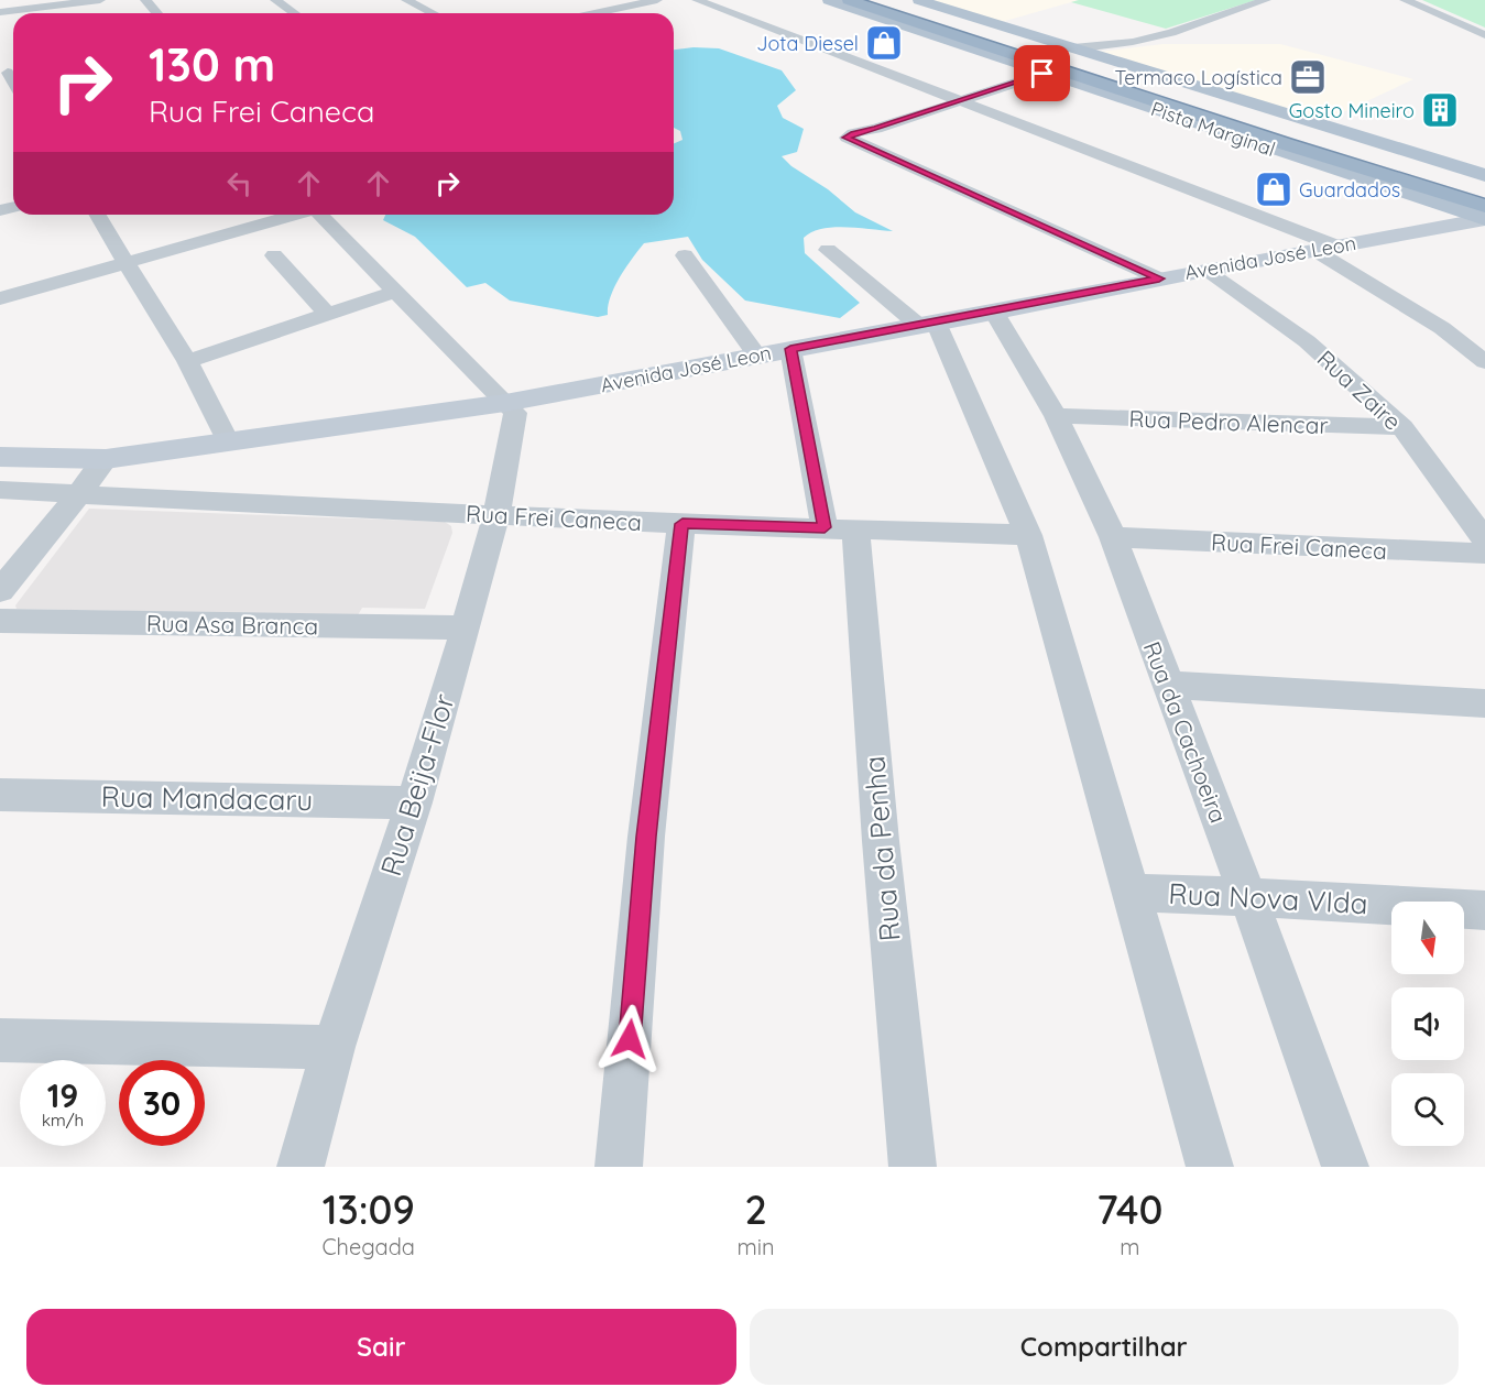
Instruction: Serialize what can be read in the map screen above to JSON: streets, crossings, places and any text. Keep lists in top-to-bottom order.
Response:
{
  "streets": {
    "main road": ["Pista Marginal", "Avenida José Leon"],
    "street": [
      "Rua Zaire",
      "Rua Pedro Alencar",
      "Rua Frei Caneca",
      "Rua Asa Branca",
      "Rua da Cachoeira",
      "Rua Beija-Flor",
      "Rua Mandacaru",
      "Rua da Penha",
      "Rua Nova VIda"
    ]
  },
  "crossings": [
    ["Pista Marginal", "Avenida José Leon"],
    ["Avenida José Leon", "Rua Zaire"],
    ["Avenida José Leon", "Rua da Cachoeira"],
    ["Avenida José Leon", "Rua Beija-Flor"],
    ["Avenida José Leon", "Rua da Penha"],
    ["Rua Zaire", "Rua Pedro Alencar"],
    ["Rua Pedro Alencar", "Rua da Cachoeira"],
    ["Rua Frei Caneca", "Rua da Cachoeira"],
    ["Rua Frei Caneca", "Rua Beija-Flor"],
    ["Rua Frei Caneca", "Rua da Penha"],
    ["Rua Asa Branca", "Rua Beija-Flor"],
    ["Rua da Cachoeira", "Rua Nova VIda"],
    ["Rua Beija-Flor", "Rua Mandacaru"]
  ],
  "places": {
    "shop": ["Jota Diesel", "Guardados"],
    "office": ["Termaco Logística"],
    "building": ["Gosto Mineiro"]
  },
  "north": "bottom",
  "page": {
    "turn": ["130 m", "Rua Frei Caneca"],
    "speed": "19 km/h",
    "limit": "30",
    "eta": [
      "13:09",
      "Chegada",
      "2",
      "min",
      "740",
      "m"
    ],
    "buttons": ["Sair", "Compartilhar"]
  }
}
